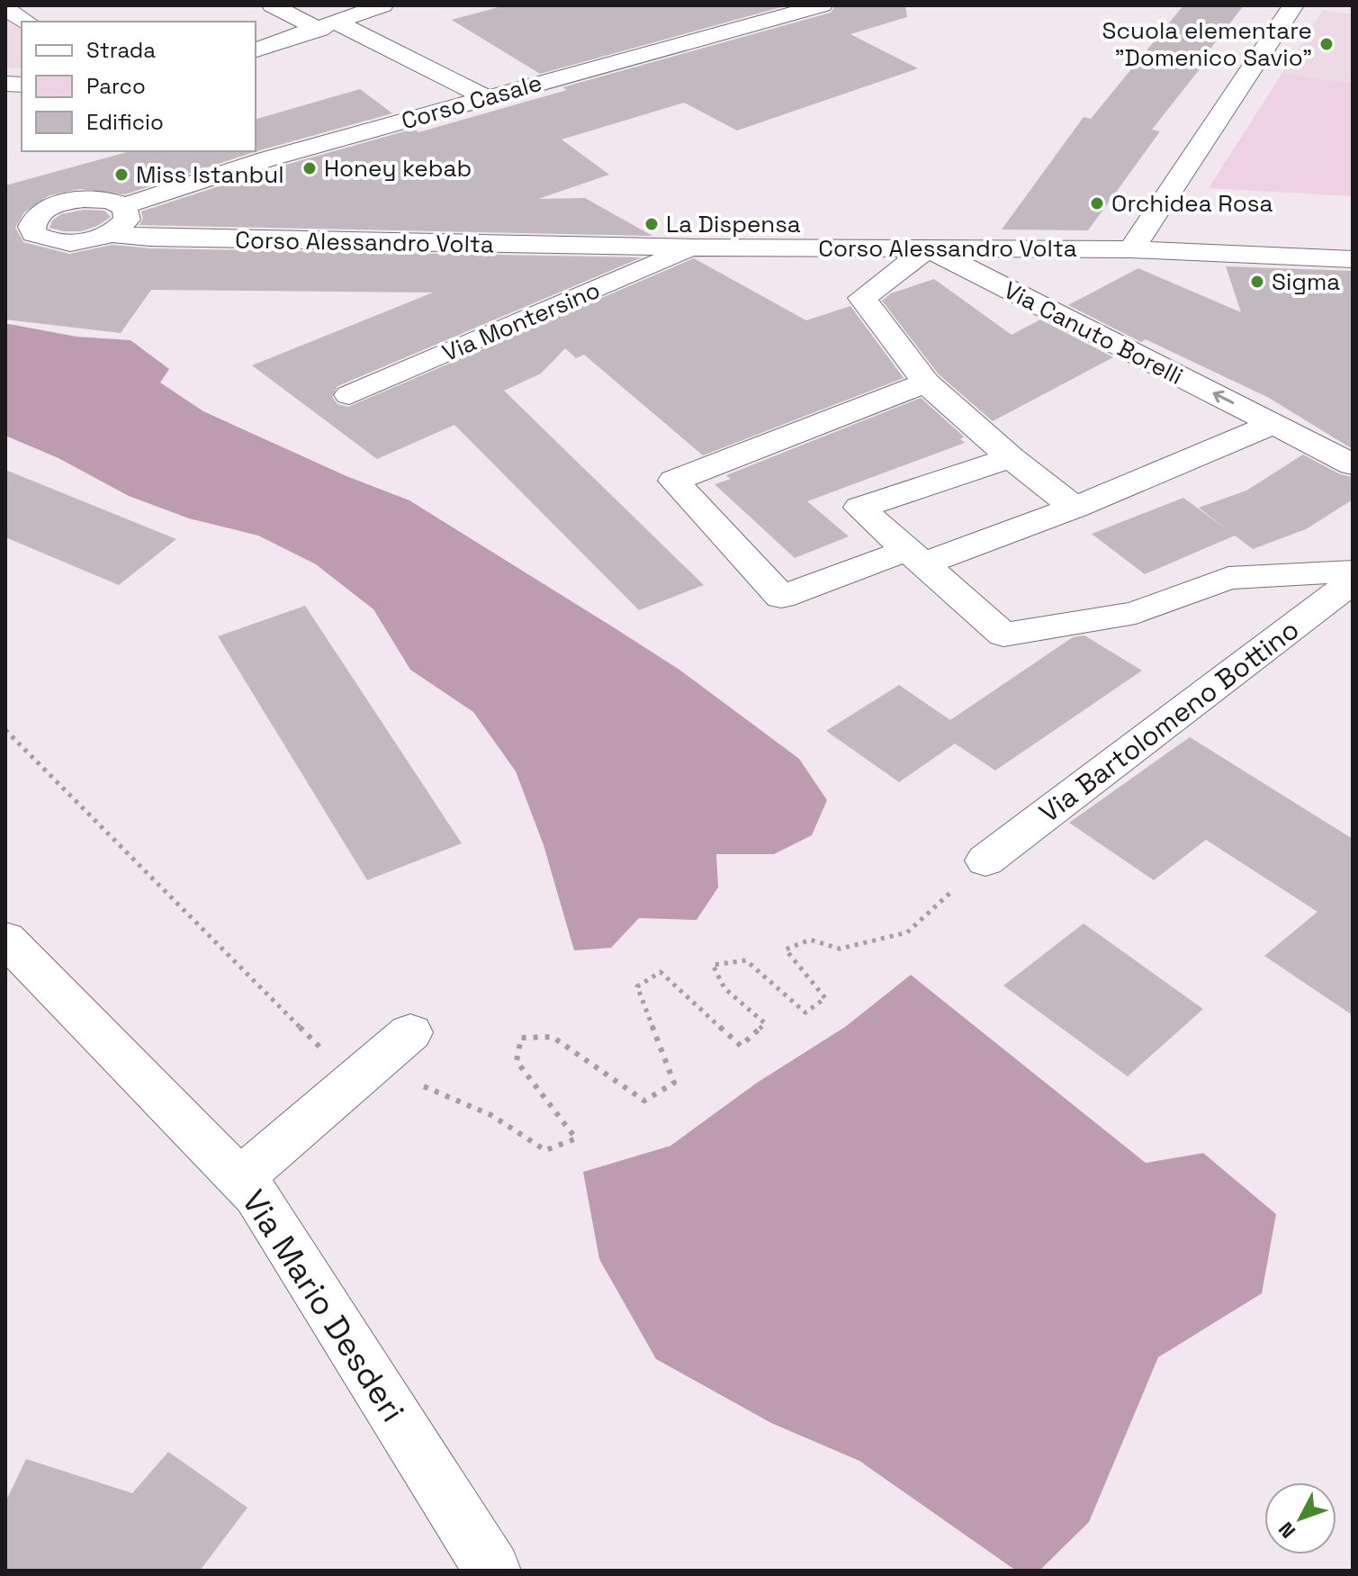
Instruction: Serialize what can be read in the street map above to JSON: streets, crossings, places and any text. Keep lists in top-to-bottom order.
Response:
{
  "streets": {
    "street": [
      "Corso Casale",
      "Corso Alessandro Volta",
      "Via Montersino",
      "Via Canuto Borelli",
      "Via Bartolomeno Bottino",
      "Via Mario Desderi"
    ]
  },
  "crossings": [
    ["Corso Alessandro Volta", "Via Montersino"],
    ["Corso Alessandro Volta", "Via Canuto Borelli"]
  ],
  "places": [
    "Scuola elementare \"Domenico Savio\"",
    "Honey kebab",
    "Miss Istanbul",
    "Orchidea Rosa",
    "La Dispensa",
    "Sigma"
  ],
  "legend": ["Strada", "Parco", "Edificio"],
  "north": "bottom left"
}
